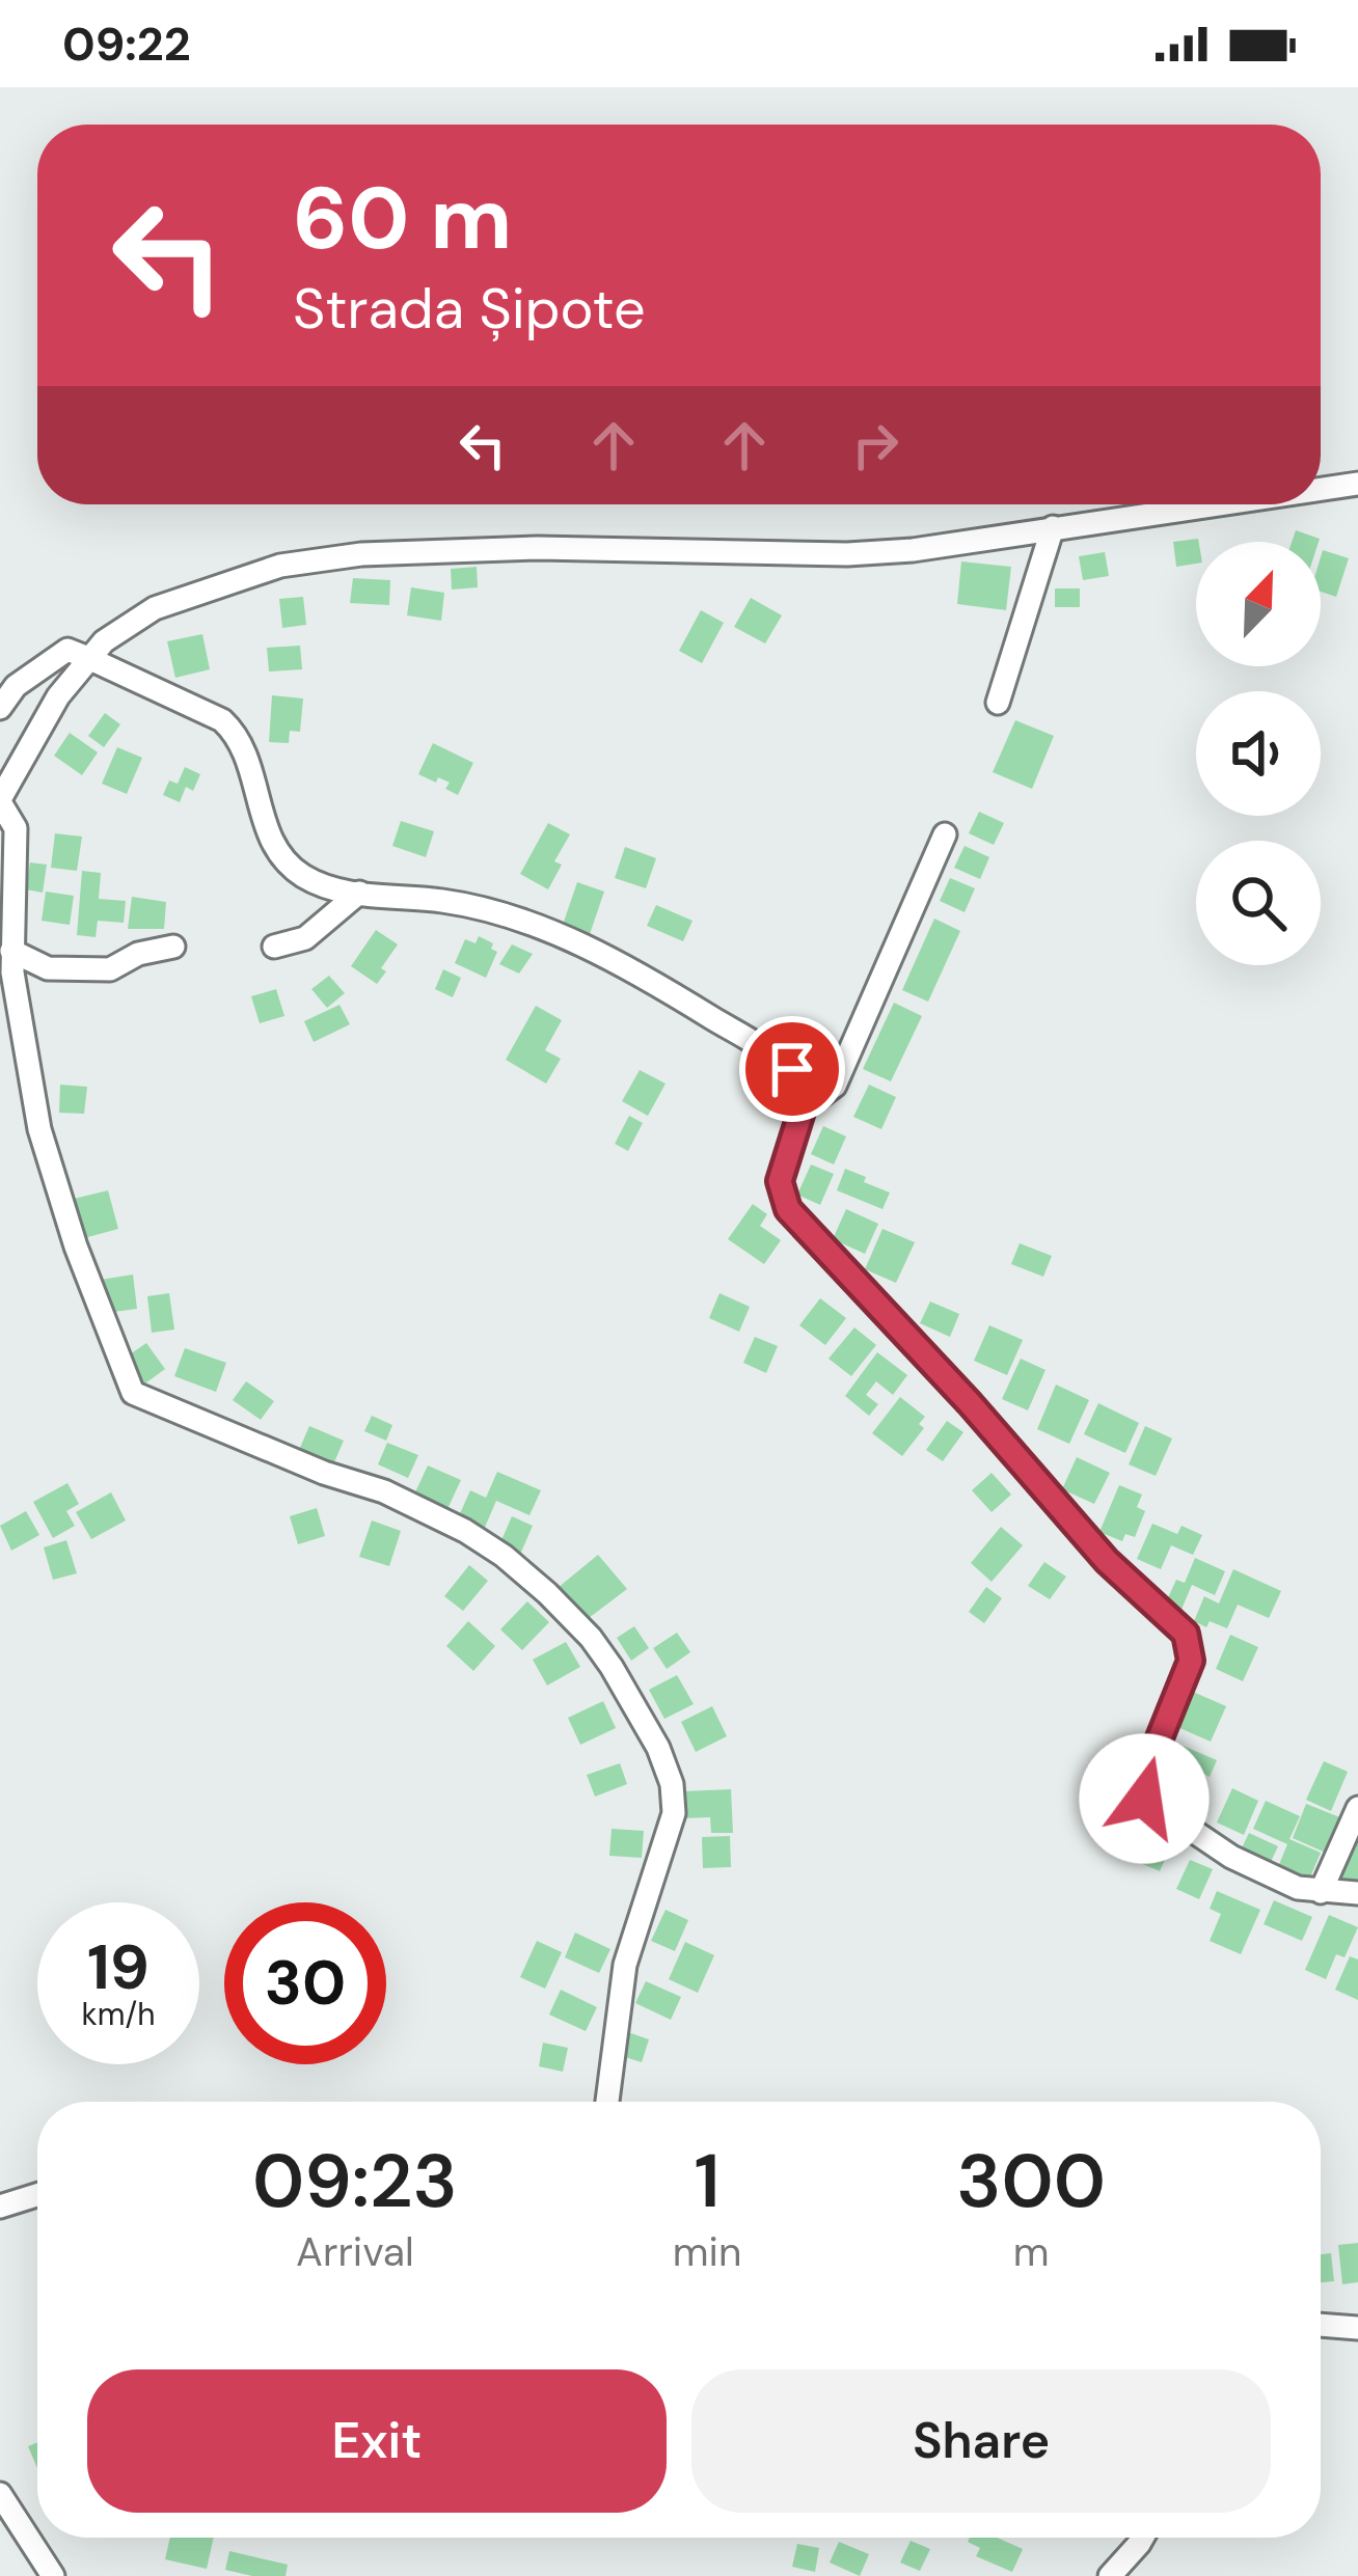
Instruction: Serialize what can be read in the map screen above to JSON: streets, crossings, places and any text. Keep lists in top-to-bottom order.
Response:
{
  "north": "top right",
  "page": {
    "status": "09:22",
    "turn": ["60 m", "Strada Șipote"],
    "speed": "19 km/h",
    "limit": "30",
    "eta": [
      "09:23",
      "Arrival",
      "1",
      "min",
      "300",
      "m"
    ],
    "buttons": ["Exit", "Share"]
  }
}
